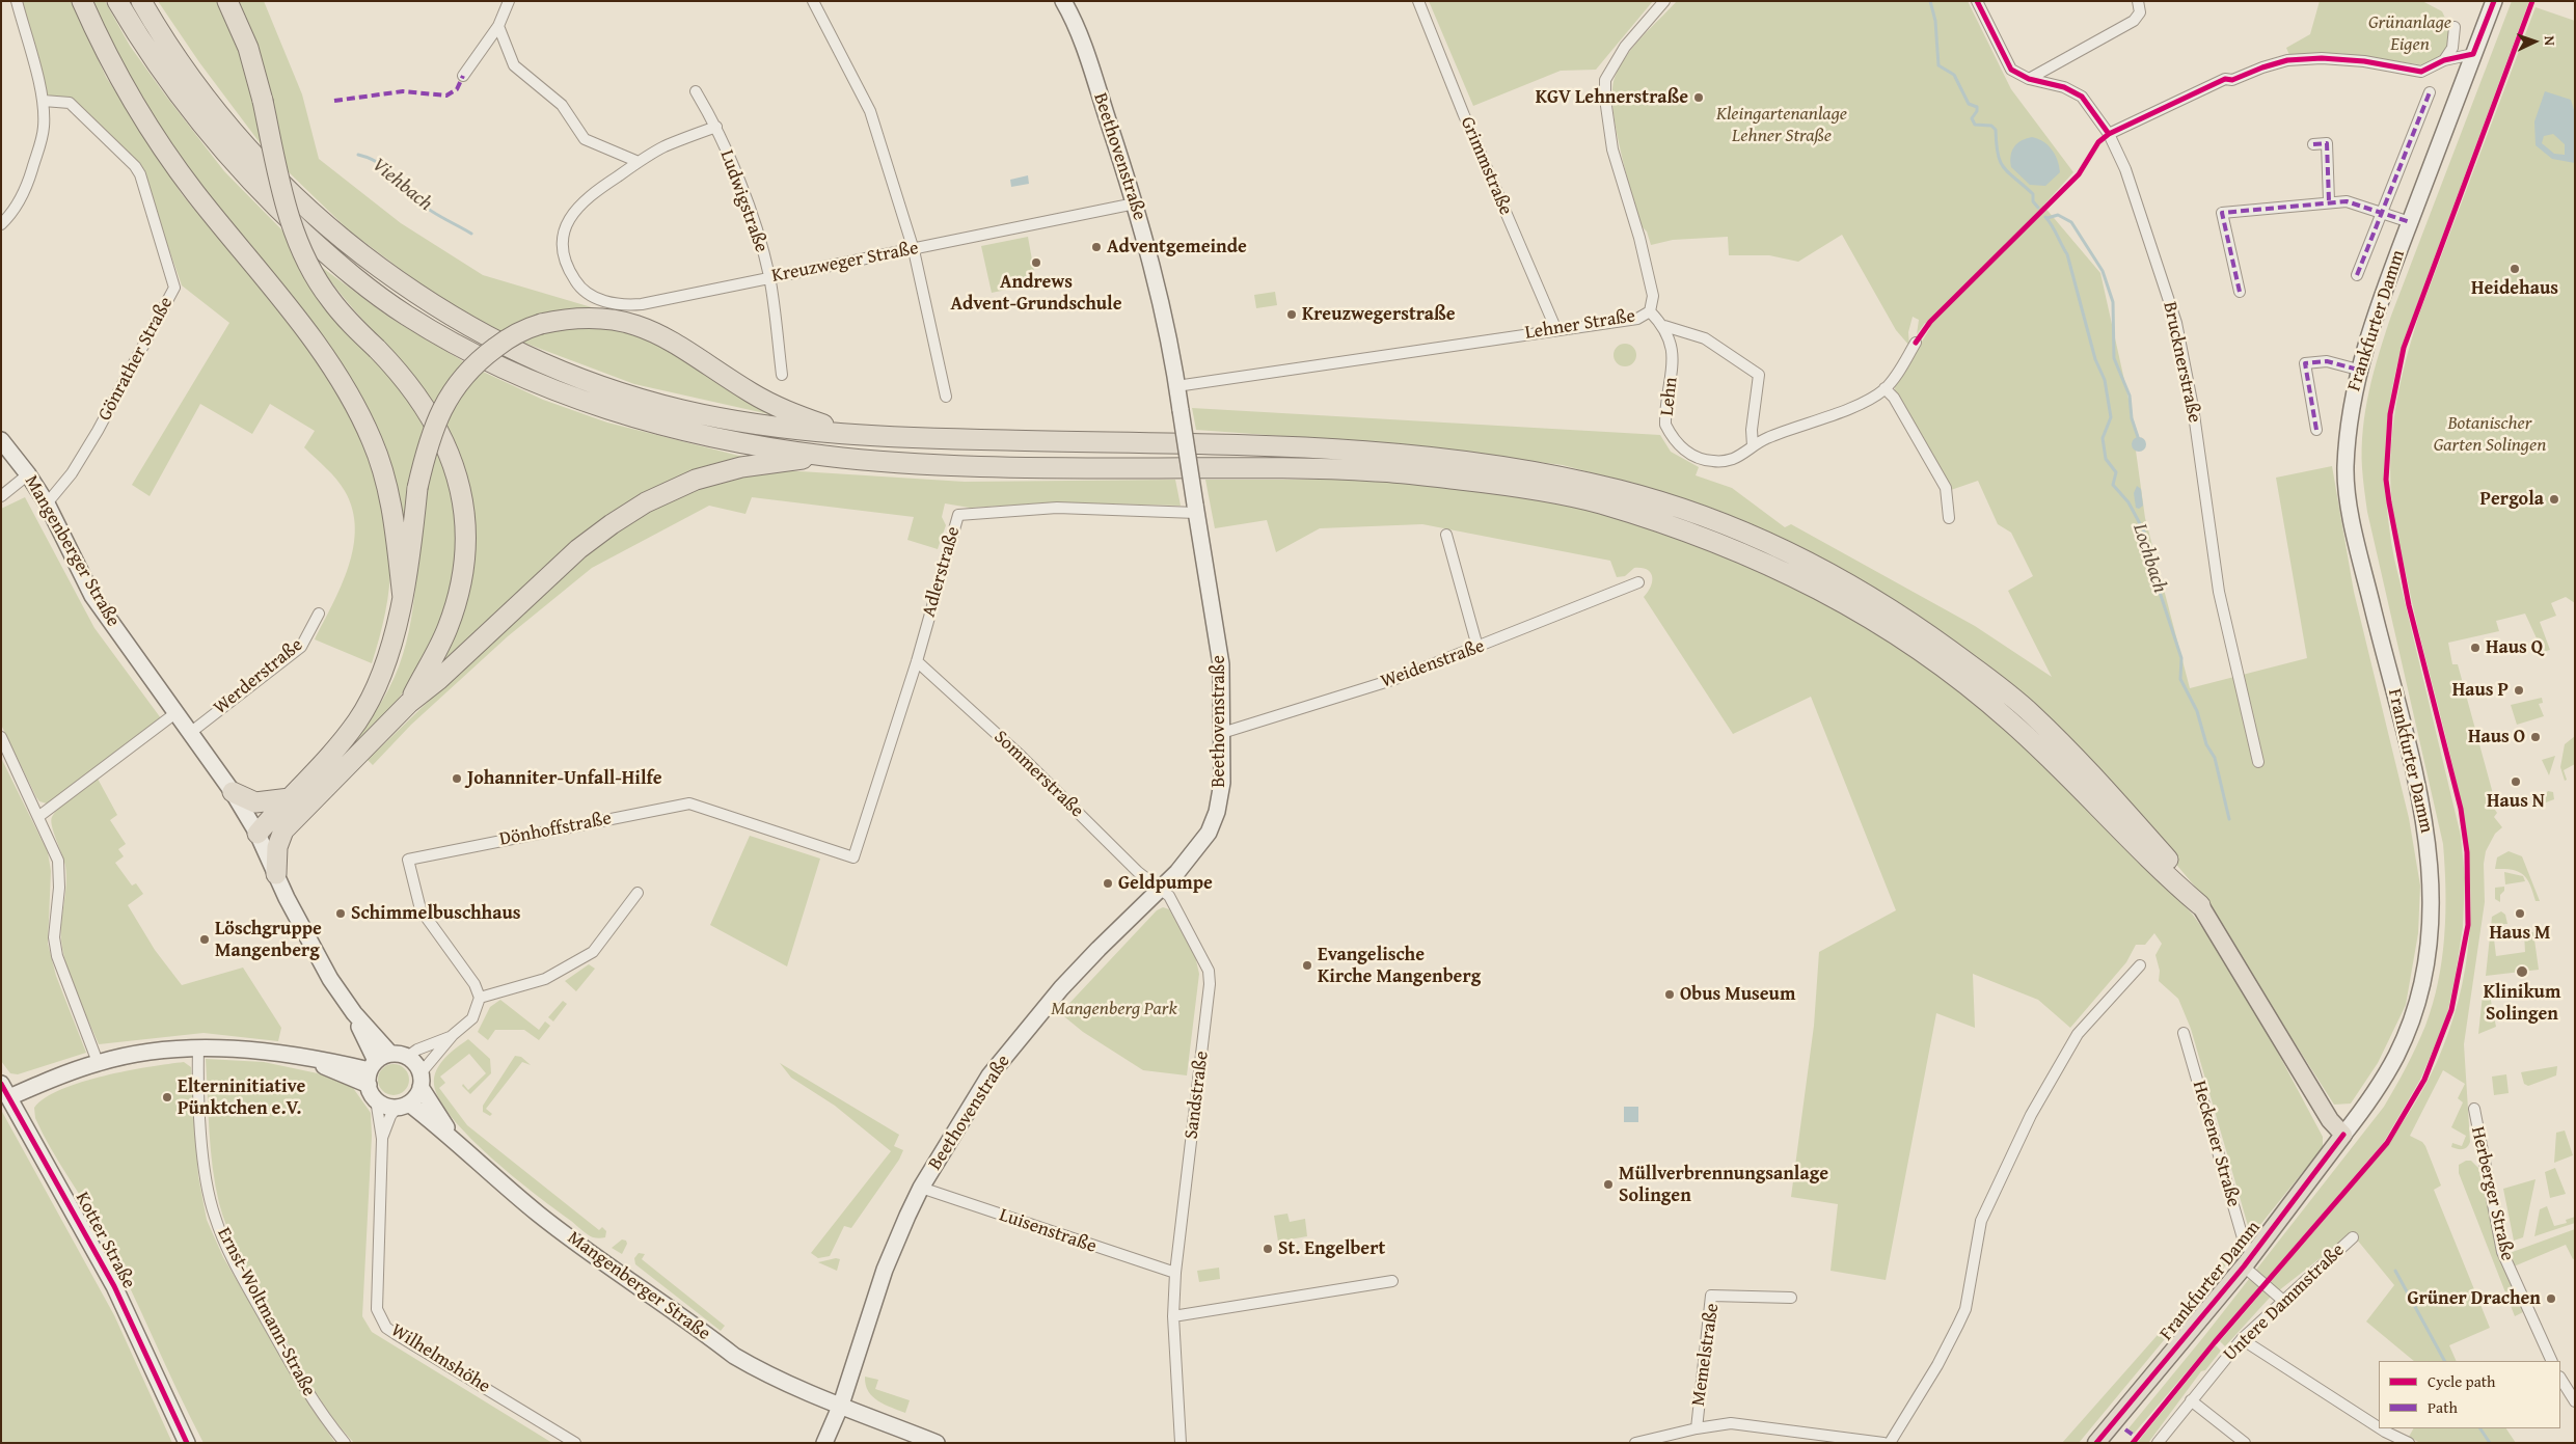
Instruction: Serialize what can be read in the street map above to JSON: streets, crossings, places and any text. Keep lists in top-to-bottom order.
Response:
{
  "streets": {
    "main road": [
      "Beethovenstraße",
      "Frankfurter Damm",
      "Mangenberger Straße",
      "Kotter Straße"
    ],
    "street": [
      "Grimmstraße",
      "Ludwigstraße",
      "Kreuzweger Straße",
      "Lehner Straße",
      "Gönrather Straße",
      "Brucknerstraße",
      "Lehn",
      "Adlerstraße",
      "Weidenstraße",
      "Werderstraße",
      "Sommerstraße",
      "Dönhoffstraße",
      "Sandstraße",
      "Heckener Straße",
      "Herberger Straße",
      "Luisenstraße",
      "Untere Dammstraße",
      "Ernst-Woltmann-Straße",
      "Memelstraße",
      "Wilhelmshöhe"
    ]
  },
  "crossings": [
    ["Beethovenstraße", "Kreuzweger Straße"],
    ["Beethovenstraße", "Lehner Straße"],
    ["Beethovenstraße", "Mangenberger Straße"],
    ["Beethovenstraße", "Adlerstraße"],
    ["Beethovenstraße", "Weidenstraße"],
    ["Beethovenstraße", "Sommerstraße"],
    ["Beethovenstraße", "Sandstraße"],
    ["Beethovenstraße", "Luisenstraße"],
    ["Grimmstraße", "Lehner Straße"],
    ["Ludwigstraße", "Kreuzweger Straße"],
    ["Frankfurter Damm", "Heckener Straße"],
    ["Lehner Straße", "Lehn"],
    ["Gönrather Straße", "Mangenberger Straße"],
    ["Mangenberger Straße", "Werderstraße"],
    ["Mangenberger Straße", "Wilhelmshöhe"],
    ["Adlerstraße", "Sommerstraße"],
    ["Adlerstraße", "Dönhoffstraße"],
    ["Sommerstraße", "Sandstraße"],
    ["Sandstraße", "Luisenstraße"],
    ["Heckener Straße", "Untere Dammstraße"]
  ],
  "water": ["Viehbach", "Lochbach"],
  "parks": [
    "Grünanlage Eigen",
    "Kleingartenanlage Lehner Straße",
    "Botanischer Garten Solingen",
    "Mangenberg Park"
  ],
  "places": [
    "KGV Lehnerstraße",
    "Adventgemeinde",
    "Andrews Advent-Grundschule",
    "Heidehaus",
    "Kreuzwegerstraße",
    "Pergola",
    "Haus Q",
    "Haus P",
    "Haus O",
    "Johanniter-Unfall-Hilfe",
    "Haus N",
    "Geldpumpe",
    "Schimmelbuschhaus",
    "Haus M",
    "Löschgruppe Mangenberg",
    "Evangelische Kirche Mangenberg",
    "Klinikum Solingen",
    "Obus Museum",
    "Elterninitiative Pünktchen e.V.",
    "Müllverbrennungsanlage Solingen",
    "St. Engelbert",
    "Grüner Drachen"
  ],
  "legend": ["Cycle path", "Path"],
  "north": "right"
}
